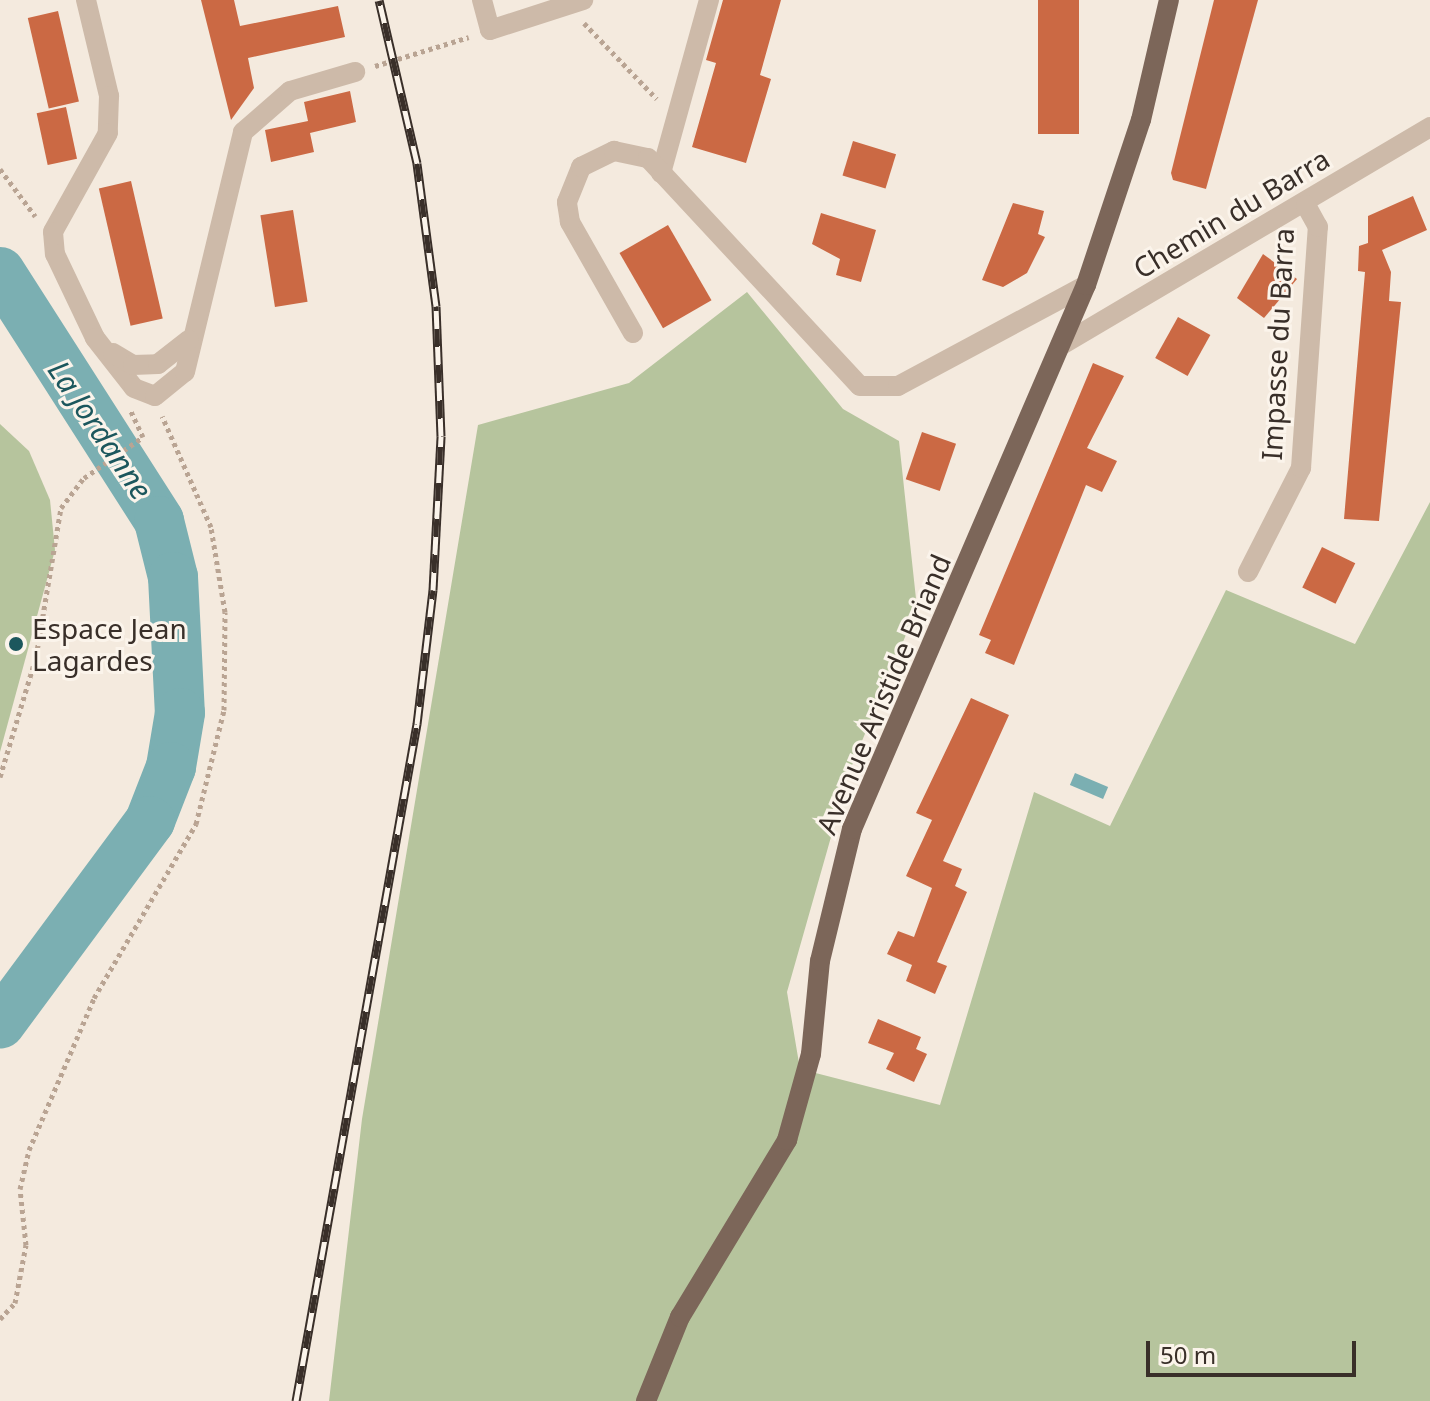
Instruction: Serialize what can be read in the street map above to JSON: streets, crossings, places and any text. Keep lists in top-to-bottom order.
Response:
{
  "streets": {
    "main road": ["Avenue Aristide Briand"],
    "street": ["Chemin du Barra", "Impasse du Barra"]
  },
  "crossings": [
    ["Chemin du Barra", "Impasse du Barra"],
    ["Chemin du Barra", "Avenue Aristide Briand"]
  ],
  "water": ["La Jordanne"],
  "places": ["Espace Jean Lagardes"],
  "scale_bar": "50 m"
}
